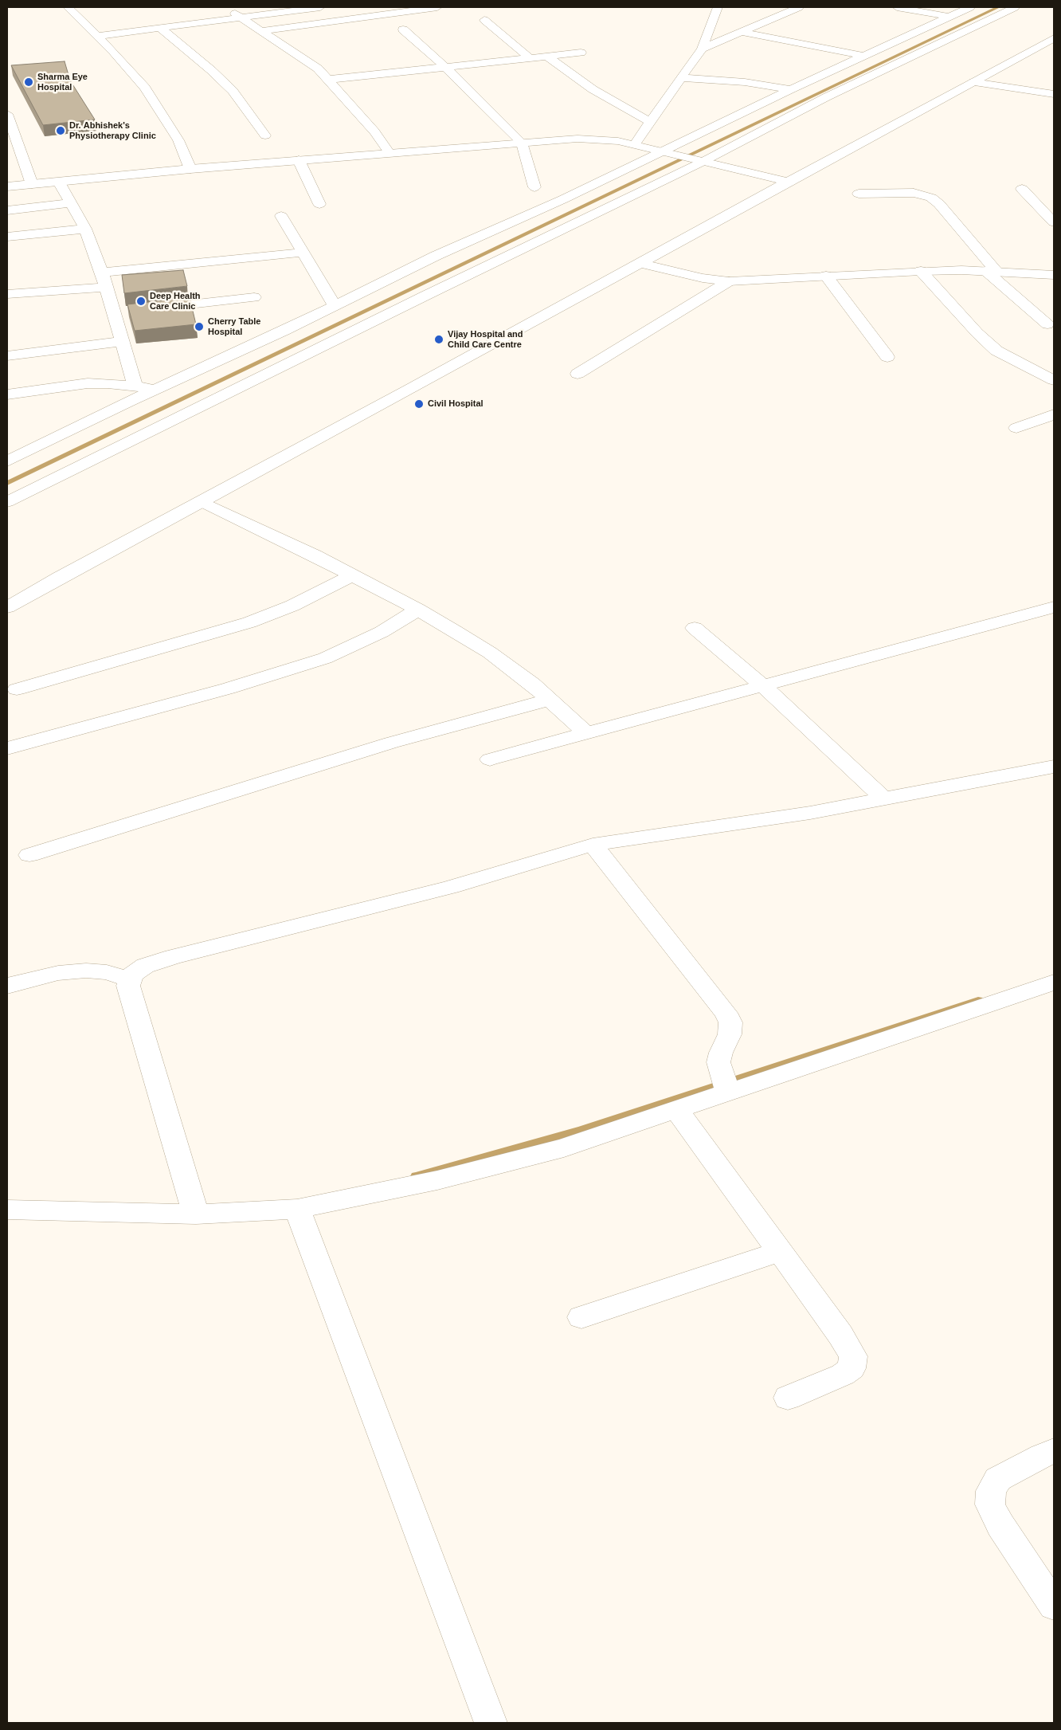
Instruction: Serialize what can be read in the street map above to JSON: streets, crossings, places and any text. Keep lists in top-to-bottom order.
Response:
{
  "places": [
    "Sharma Eye Hospital",
    "Dr. Abhishek's Physiotherapy Clinic",
    "Deep Health Care Clinic",
    "Cherry Table Hospital",
    "Vijay Hospital and Child Care Centre",
    "Civil Hospital"
  ]
}
